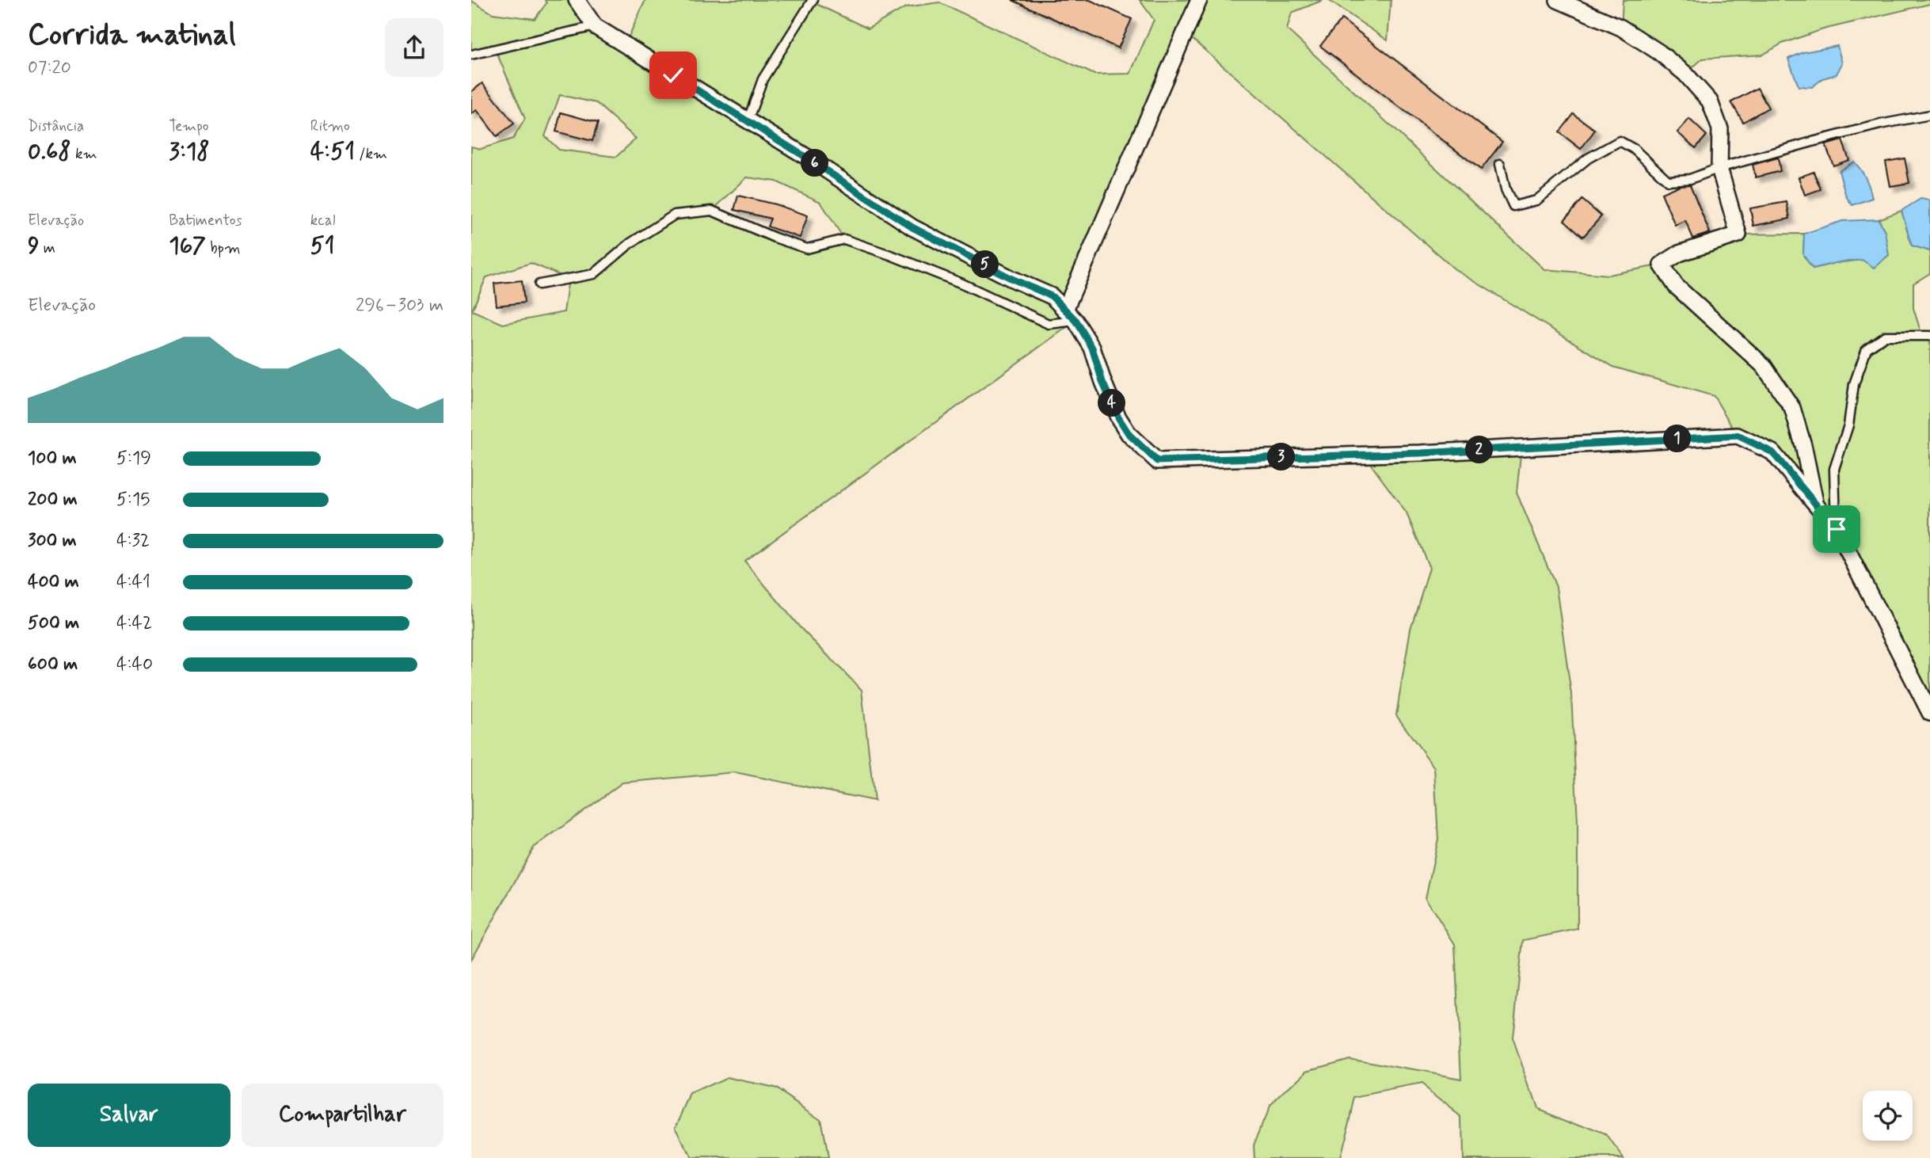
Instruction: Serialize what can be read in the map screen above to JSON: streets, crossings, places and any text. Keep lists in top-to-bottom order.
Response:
{
  "page": {
    "heading": ["Corrida matinal", "07:20"],
    "stats": [
      ["Distância", "0.68 km"],
      ["Tempo", "3:18"],
      ["Ritmo", "4:51 /km"],
      ["Elevação", "9 m"],
      ["Batimentos", "167 bpm"],
      ["kcal", "51"]
    ],
    "pins": [
      "6",
      "5",
      "4",
      "1",
      "2",
      "3"
    ],
    "chart": ["Elevação", "296–303 m"],
    "list": [
      {
        "name": "100 m",
        "note": "5:19"
      },
      {
        "name": "200 m",
        "note": "5:15"
      },
      {
        "name": "300 m",
        "note": "4:32"
      },
      {
        "name": "400 m",
        "note": "4:41"
      },
      {
        "name": "500 m",
        "note": "4:42"
      },
      {
        "name": "600 m",
        "note": "4:40"
      }
    ],
    "buttons": ["Salvar", "Compartilhar"]
  }
}
